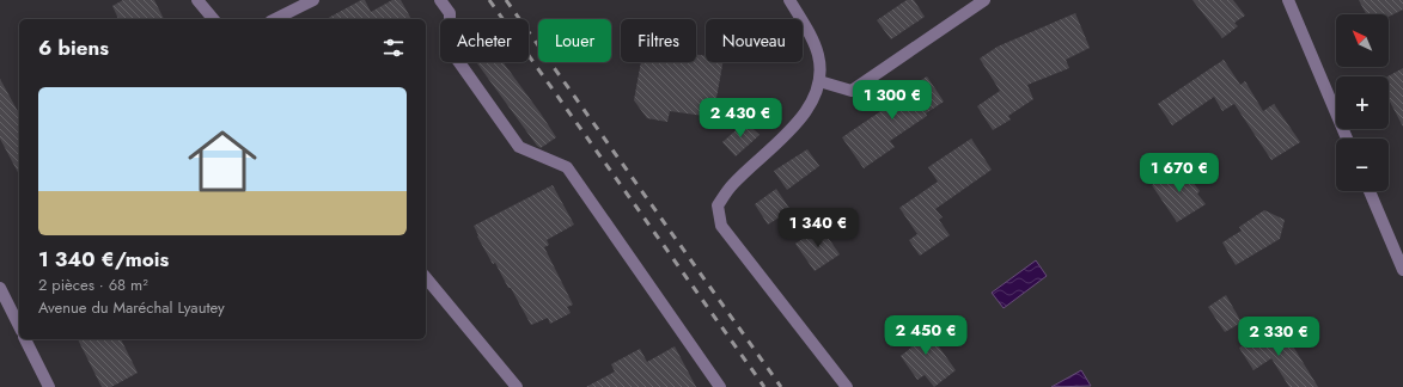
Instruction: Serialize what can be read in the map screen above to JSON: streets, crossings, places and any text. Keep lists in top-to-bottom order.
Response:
{
  "north": "top left",
  "page": {
    "map_buttons": ["+", "−"],
    "chip": [
      "Acheter",
      "Louer",
      "Filtres",
      "Nouveau"
    ],
    "heading": "6 biens",
    "list": [
      {
        "name": "1 340 €/mois",
        "note": "2 pièces · 68 m² · Avenue du Maréchal Lyautey"
      }
    ],
    "price": [
      "1 300 €",
      "2 430 €",
      "1 670 €",
      "1 340 €",
      "2 450 €",
      "2 330 €"
    ]
  }
}
